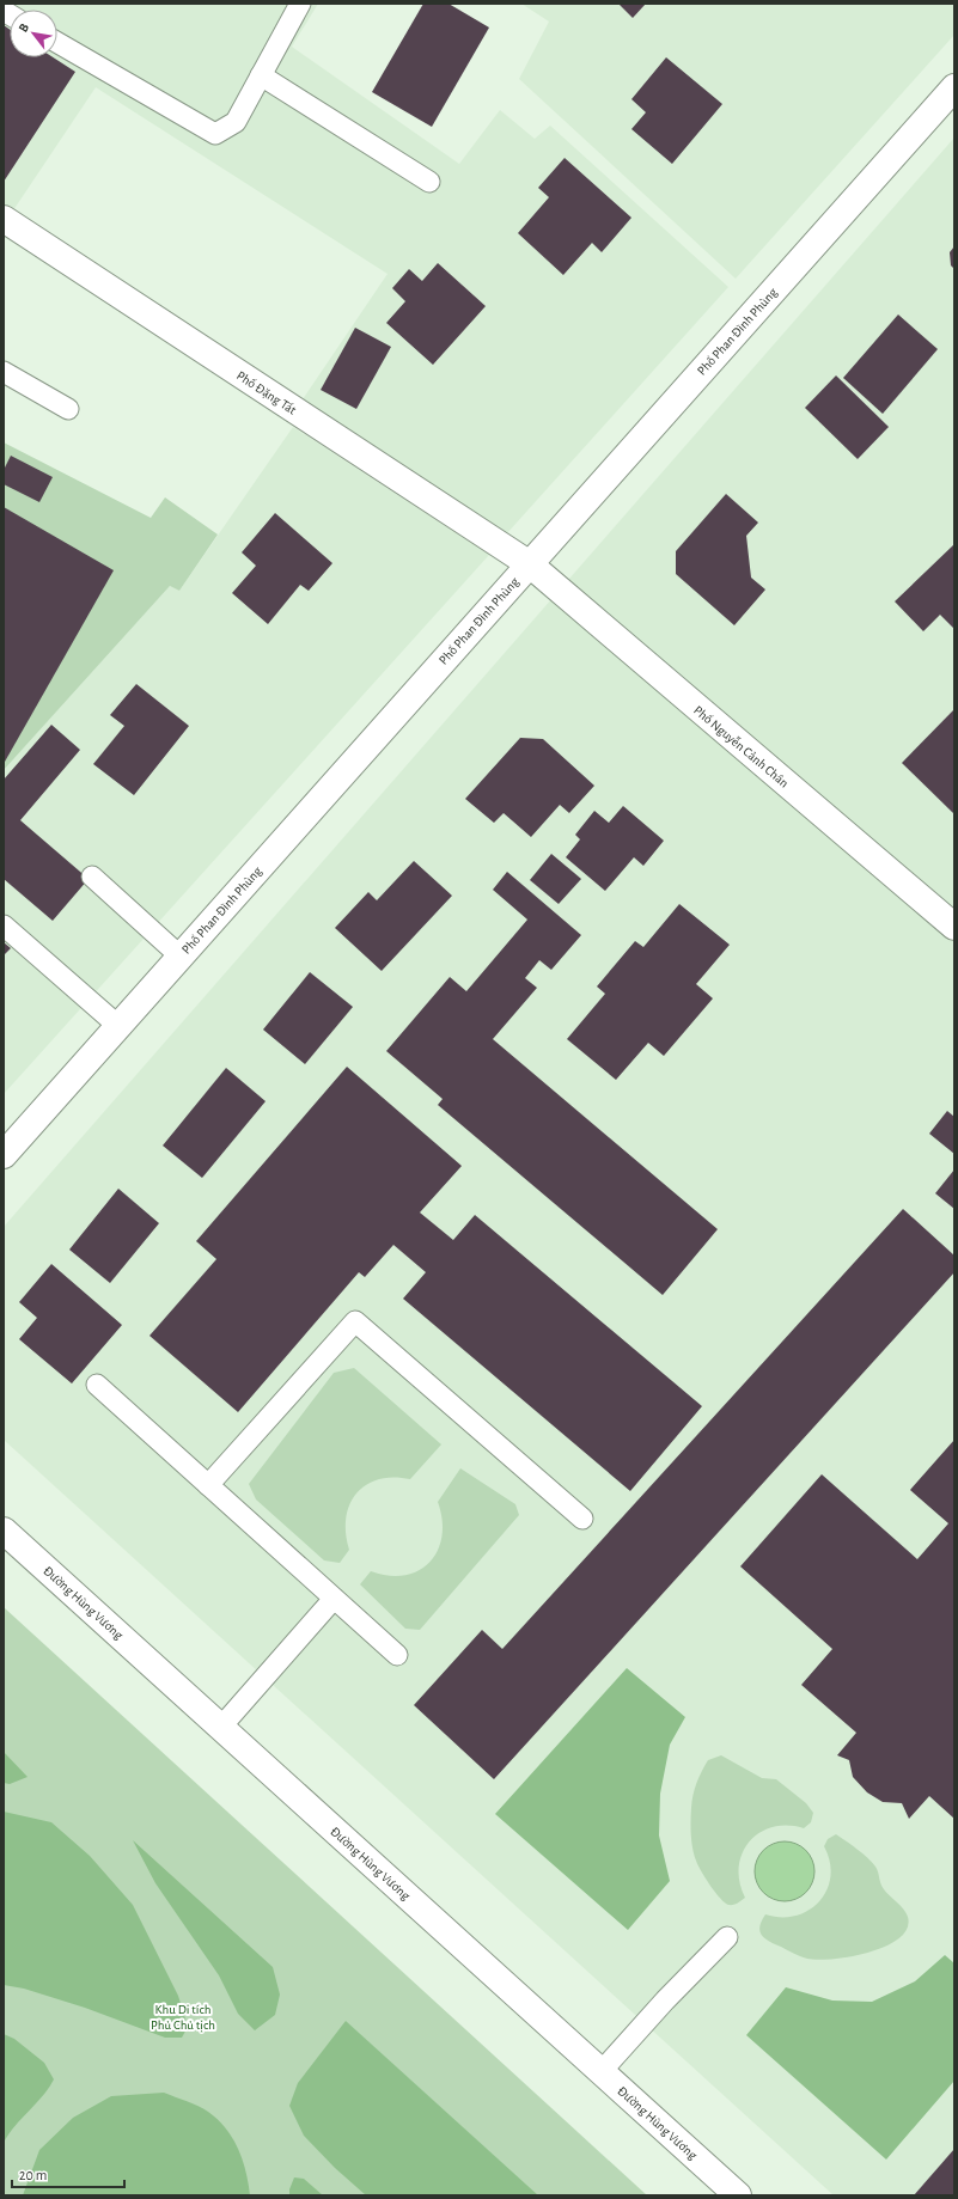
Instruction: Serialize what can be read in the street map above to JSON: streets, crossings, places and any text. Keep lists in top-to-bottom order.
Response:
{
  "streets": {
    "main road": [
      "Phố Phan Đình Phùng",
      "Phố Đặng Tất",
      "Phố Nguyễn Cảnh Chân",
      "Đường Hùng Vương"
    ]
  },
  "crossings": [
    ["Phố Phan Đình Phùng", "Phố Đặng Tất"],
    ["Phố Phan Đình Phùng", "Phố Nguyễn Cảnh Chân"],
    ["Phố Đặng Tất", "Phố Nguyễn Cảnh Chân"]
  ],
  "parks": ["Khu Di tích Phủ Chủ tịch"],
  "scale_bar": "20 m",
  "north": "top left"
}
